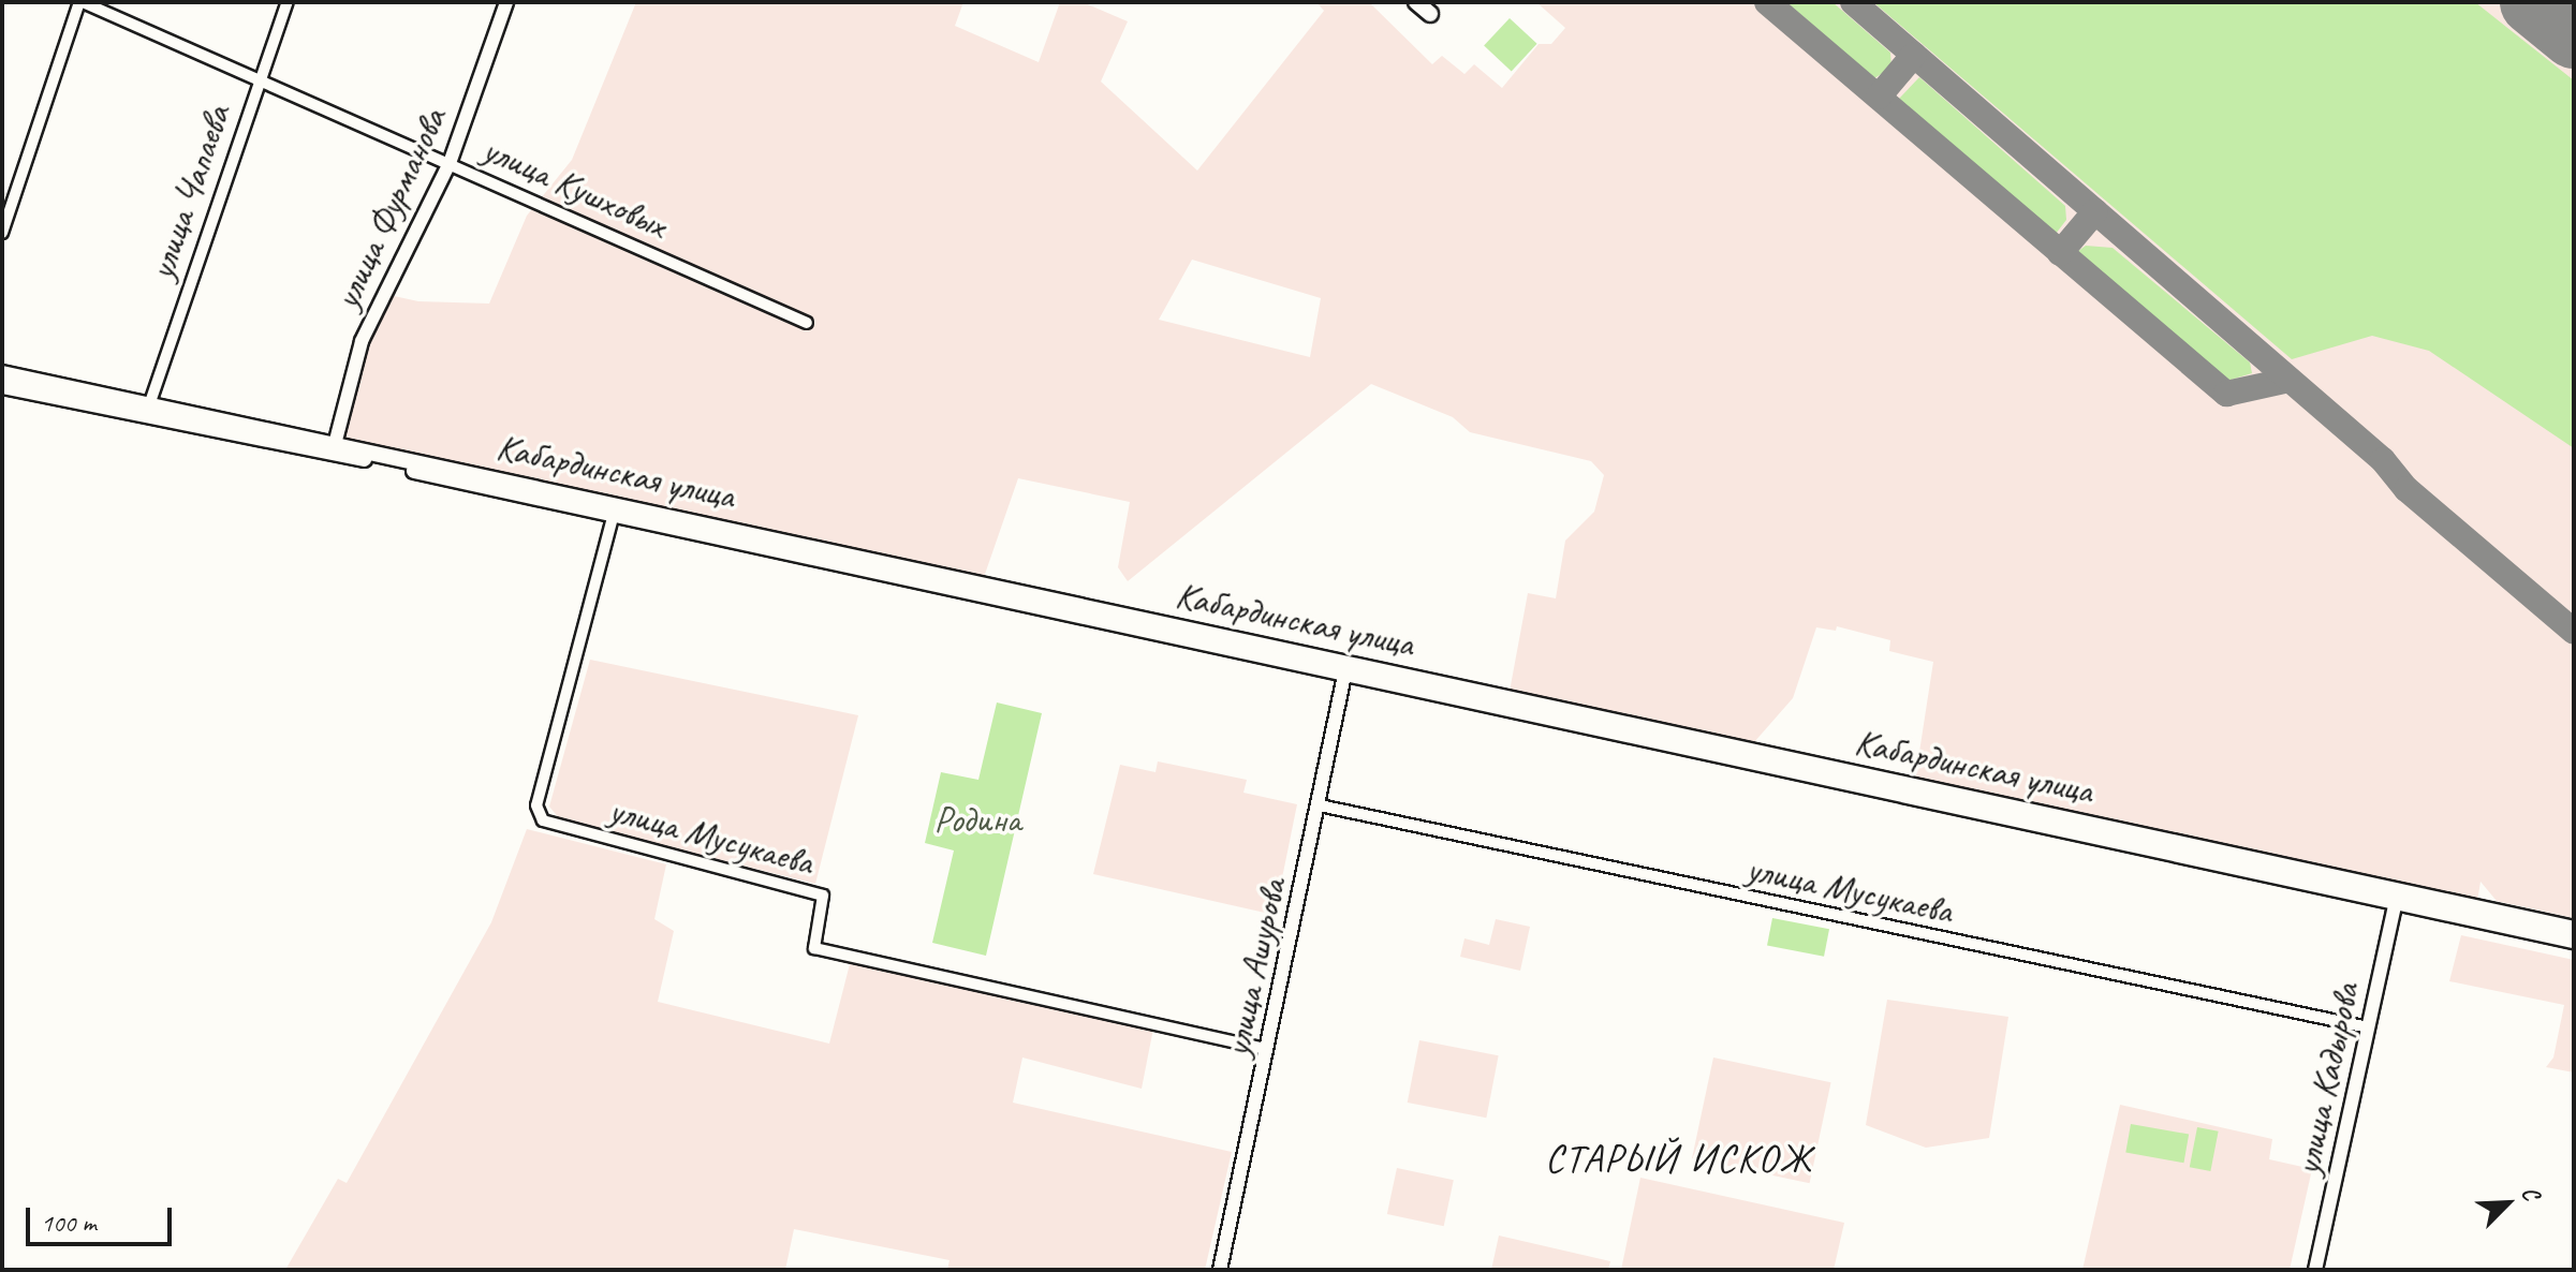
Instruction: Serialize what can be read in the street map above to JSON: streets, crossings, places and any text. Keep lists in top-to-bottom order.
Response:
{
  "streets": {
    "main road": ["Кабардинская улица"],
    "street": [
      "улица Кушховых",
      "улица Чапаева",
      "улица Фурманова",
      "улица Мусукаева",
      "улица Ашурова",
      "улица Кадырова"
    ]
  },
  "crossings": [
    ["улица Кушховых", "улица Чапаева"],
    ["улица Кушховых", "улица Фурманова"],
    ["улица Чапаева", "Кабардинская улица"],
    ["улица Фурманова", "Кабардинская улица"],
    ["Кабардинская улица", "улица Мусукаева"],
    ["Кабардинская улица", "улица Ашурова"],
    ["Кабардинская улица", "улица Кадырова"],
    ["улица Мусукаева", "улица Ашурова"],
    ["улица Мусукаева", "улица Кадырова"]
  ],
  "districts": ["СТАРЫЙ ИСКОЖ"],
  "parks": ["Родина"],
  "scale_bar": "100 m",
  "north": "top right"
}
